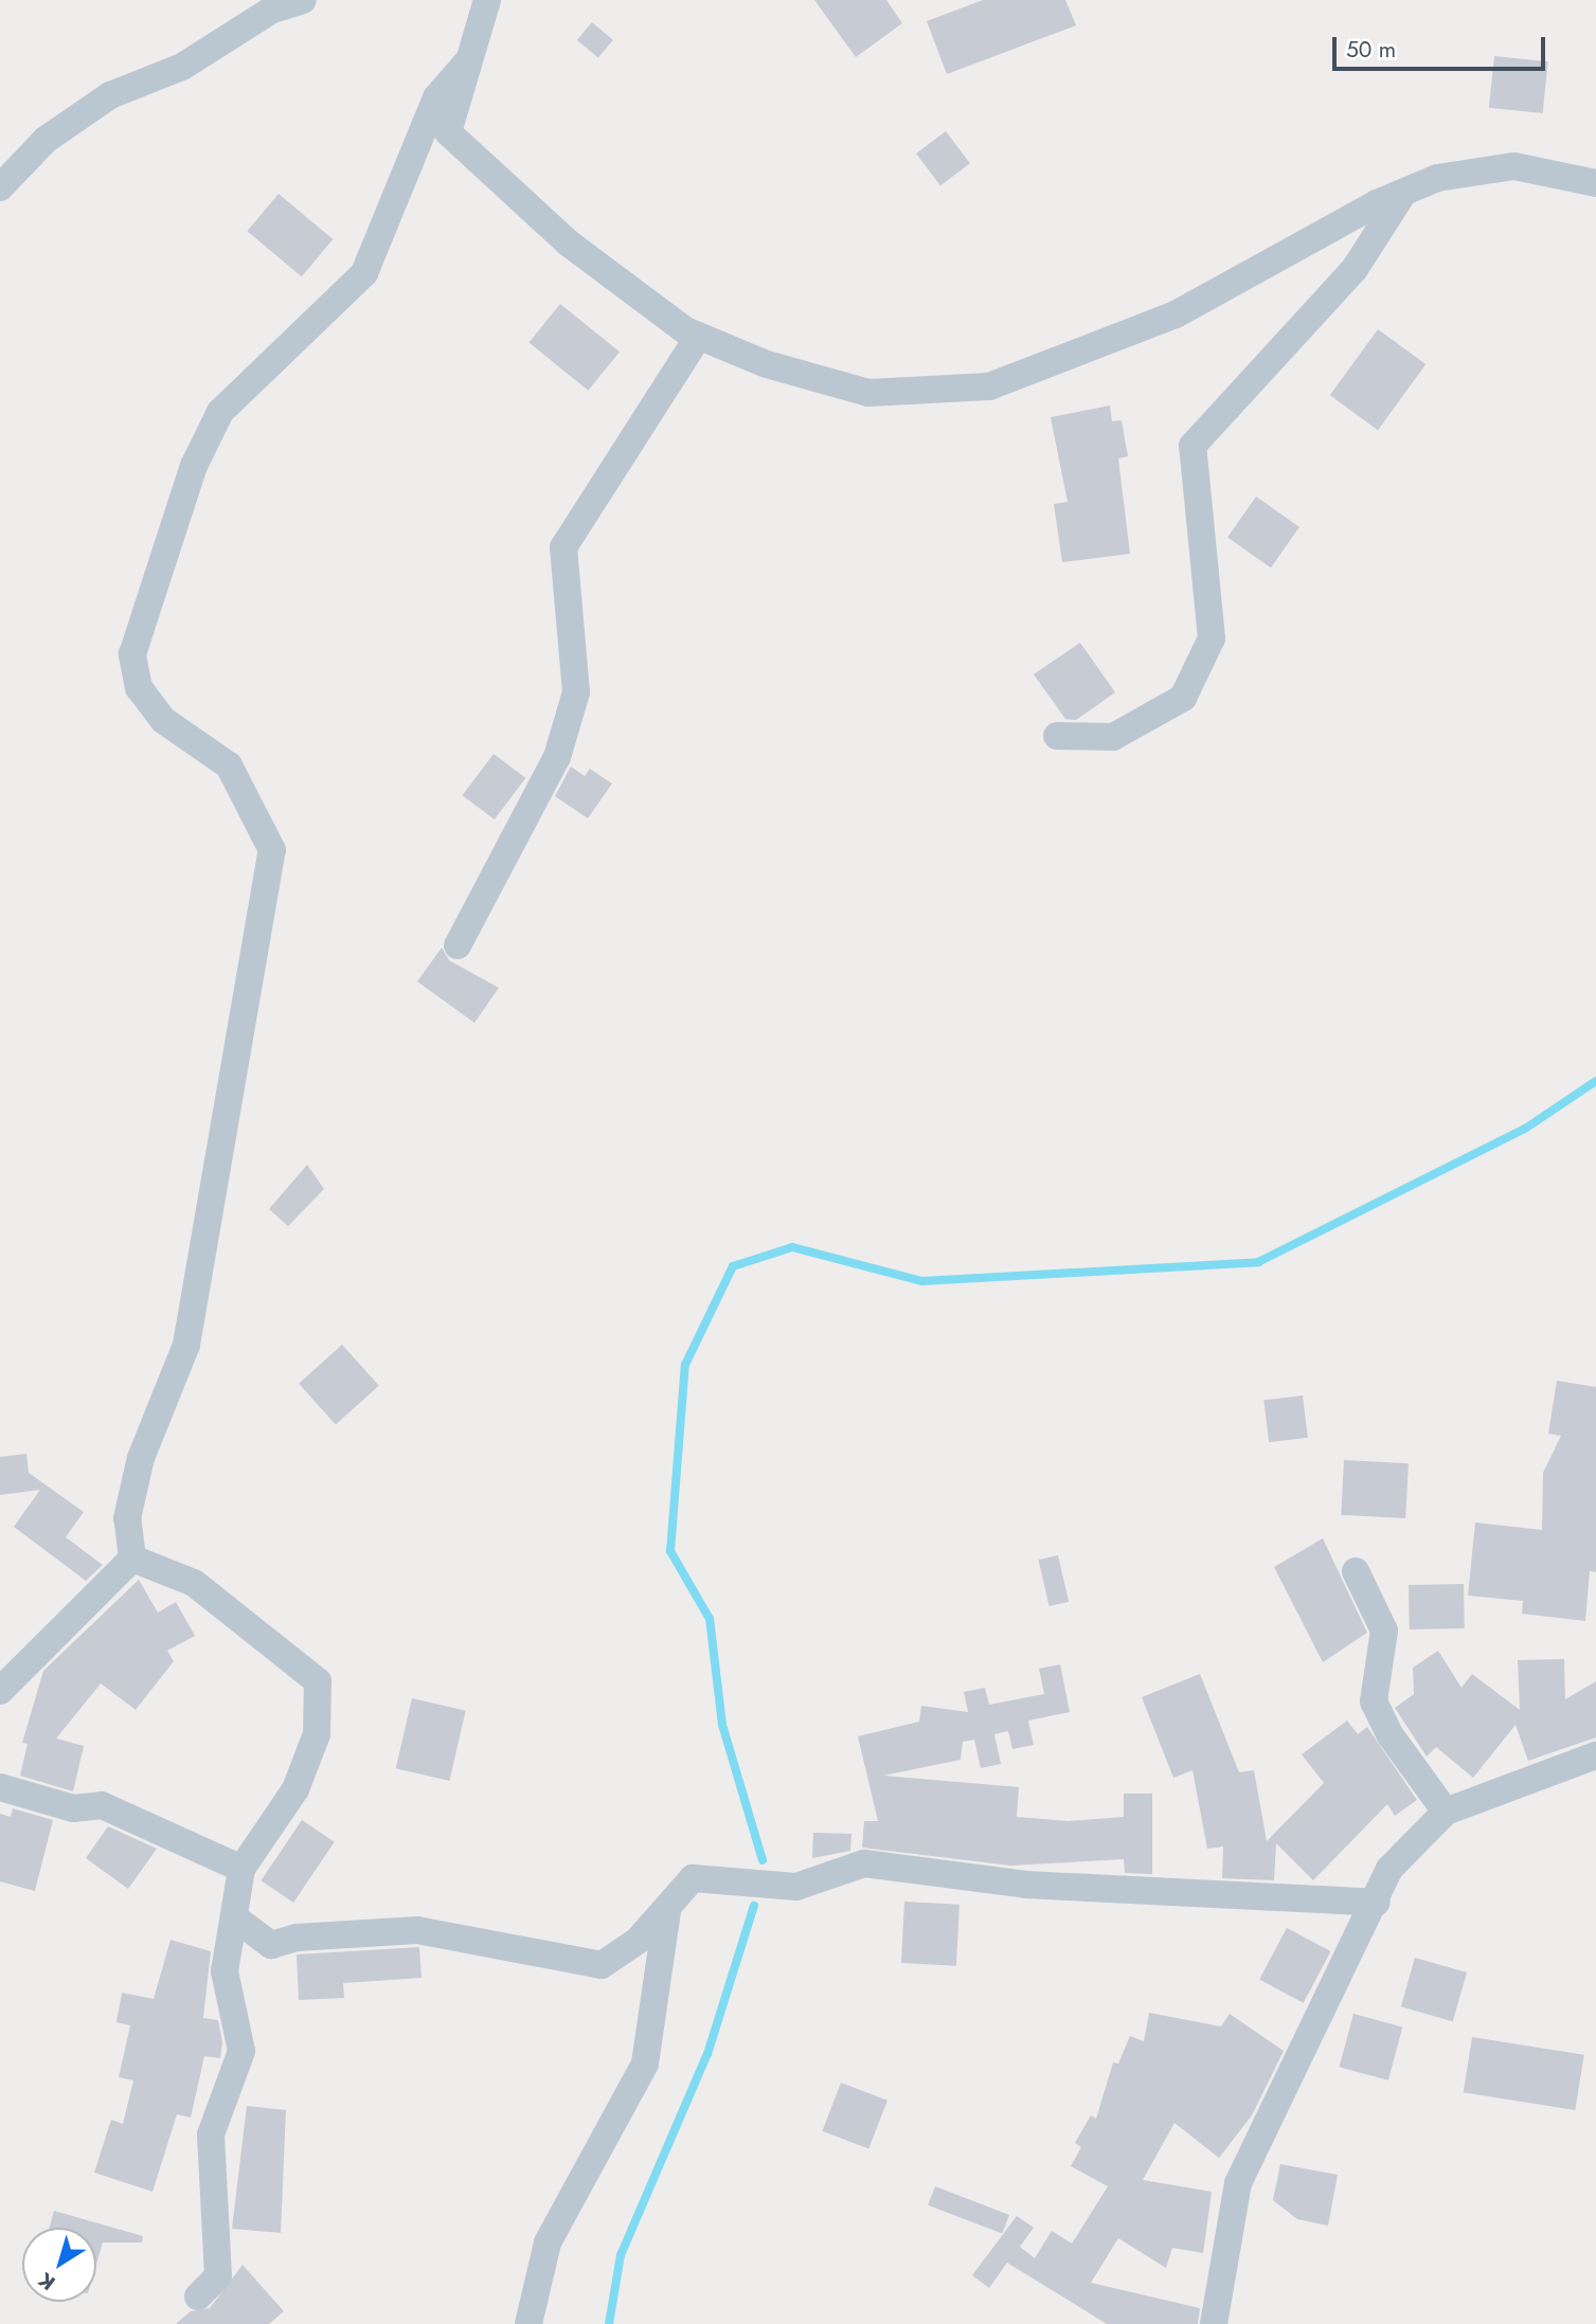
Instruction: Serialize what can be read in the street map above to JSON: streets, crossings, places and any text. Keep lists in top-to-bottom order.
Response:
{
  "scale_bar": "50 m",
  "north": "bottom left"
}
